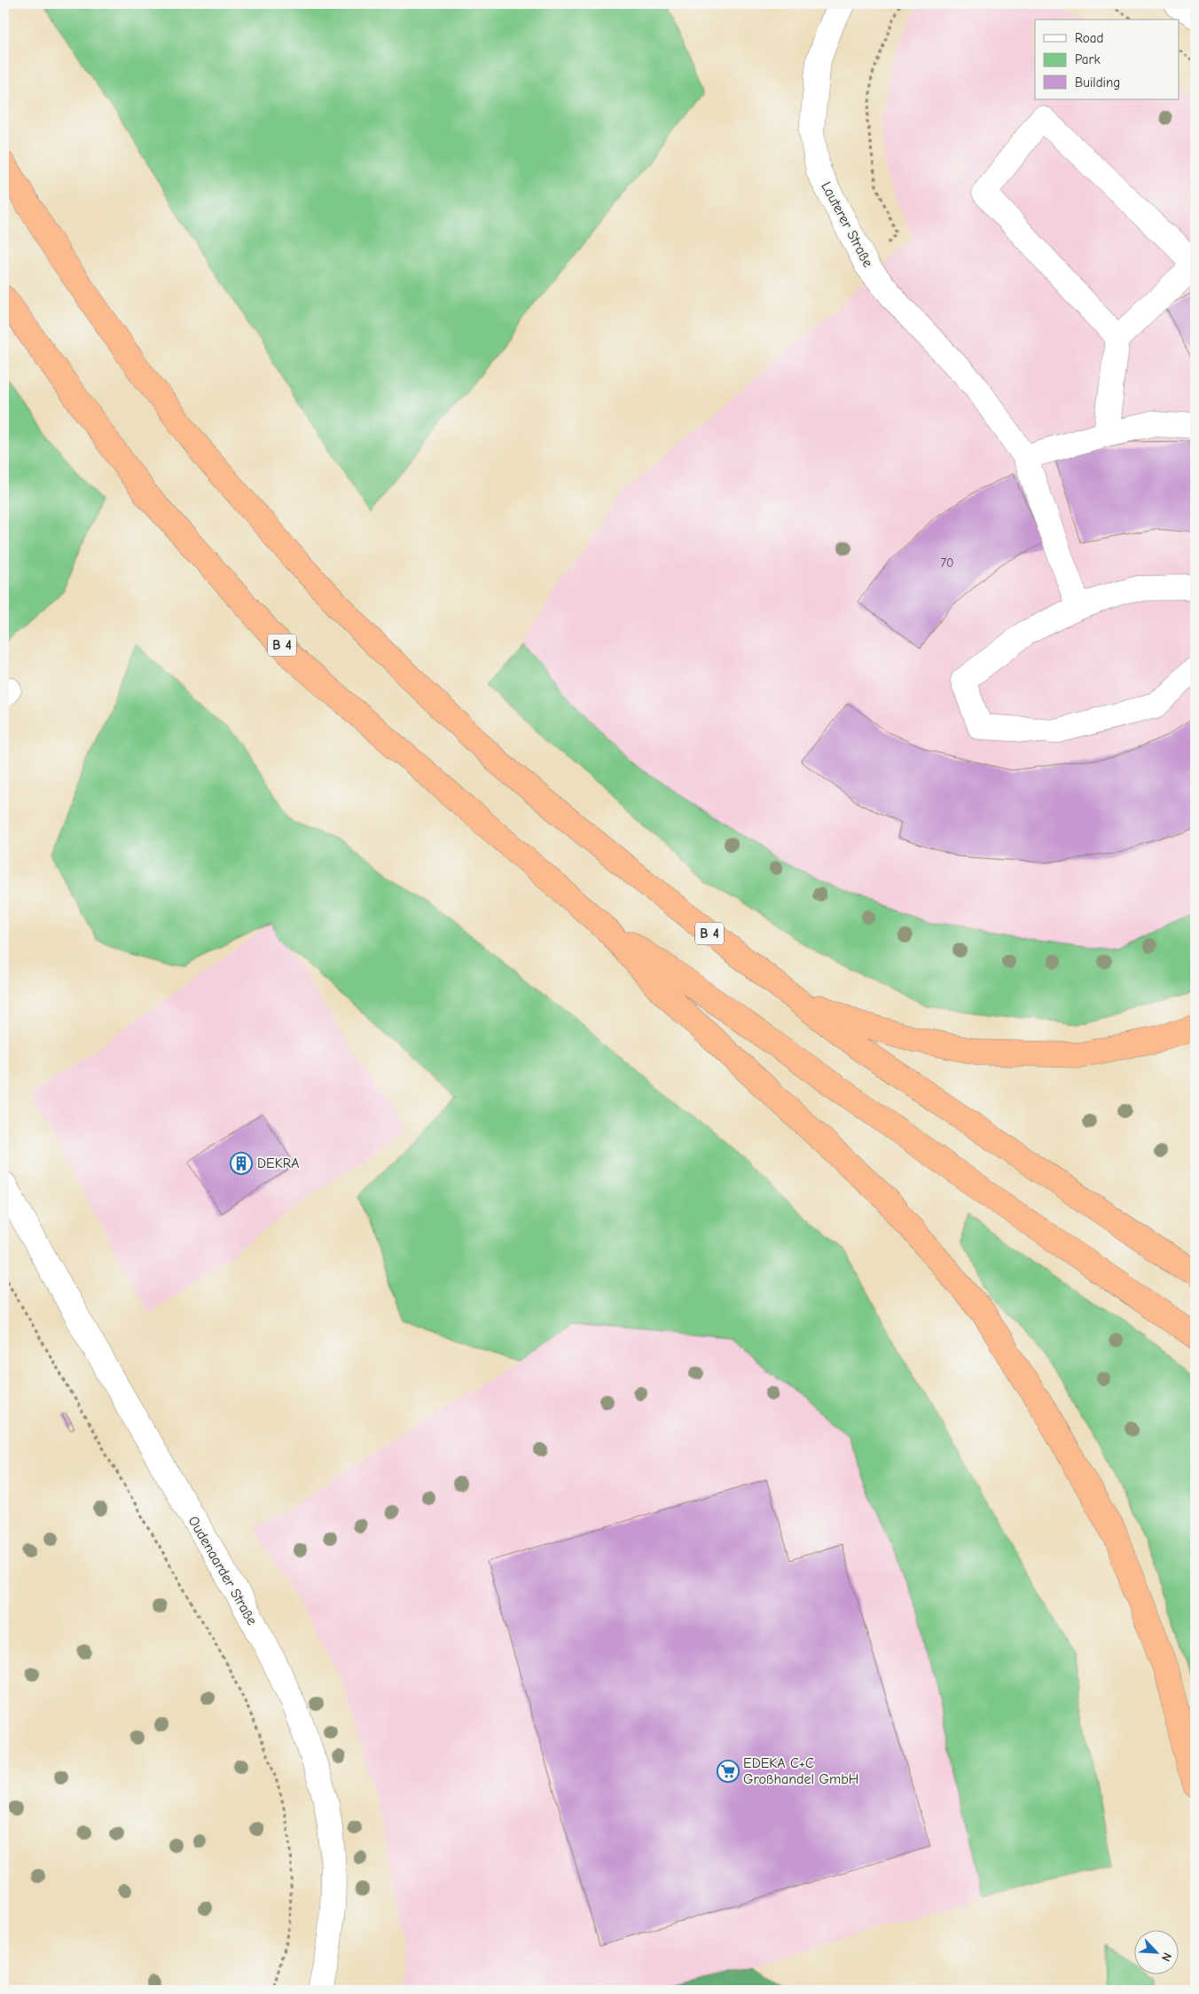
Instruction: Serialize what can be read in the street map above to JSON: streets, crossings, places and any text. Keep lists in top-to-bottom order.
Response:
{
  "streets": {
    "highway": ["B 4"],
    "street": ["Lauterer Straße", "Oudenaarder Straße"]
  },
  "places": {
    "building": ["DEKRA"],
    "supermarket": ["EDEKA C+C Großhandel GmbH"]
  },
  "house_numbers": ["70"],
  "legend": ["Road", "Park", "Building"],
  "north": "bottom right"
}
